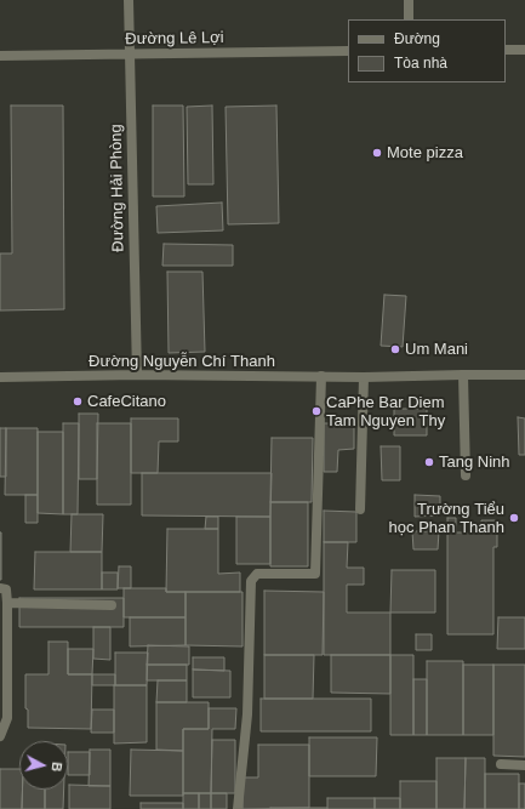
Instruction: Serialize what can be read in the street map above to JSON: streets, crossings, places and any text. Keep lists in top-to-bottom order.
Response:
{
  "streets": {
    "street": ["Đường Lê Lợi", "Đường Hải Phòng", "Đường Nguyễn Chí Thanh"]
  },
  "crossings": [
    ["Đường Lê Lợi", "Đường Hải Phòng"],
    ["Đường Hải Phòng", "Đường Nguyễn Chí Thanh"]
  ],
  "places": [
    "Mote pizza",
    "Um Mani",
    "CafeCitano",
    "CaPhe Bar Diem Tam Nguyen Thy",
    "Tang Ninh",
    "Trường Tiểu học Phan Thanh"
  ],
  "legend": ["Đường", "Tòa nhà"],
  "north": "right"
}
